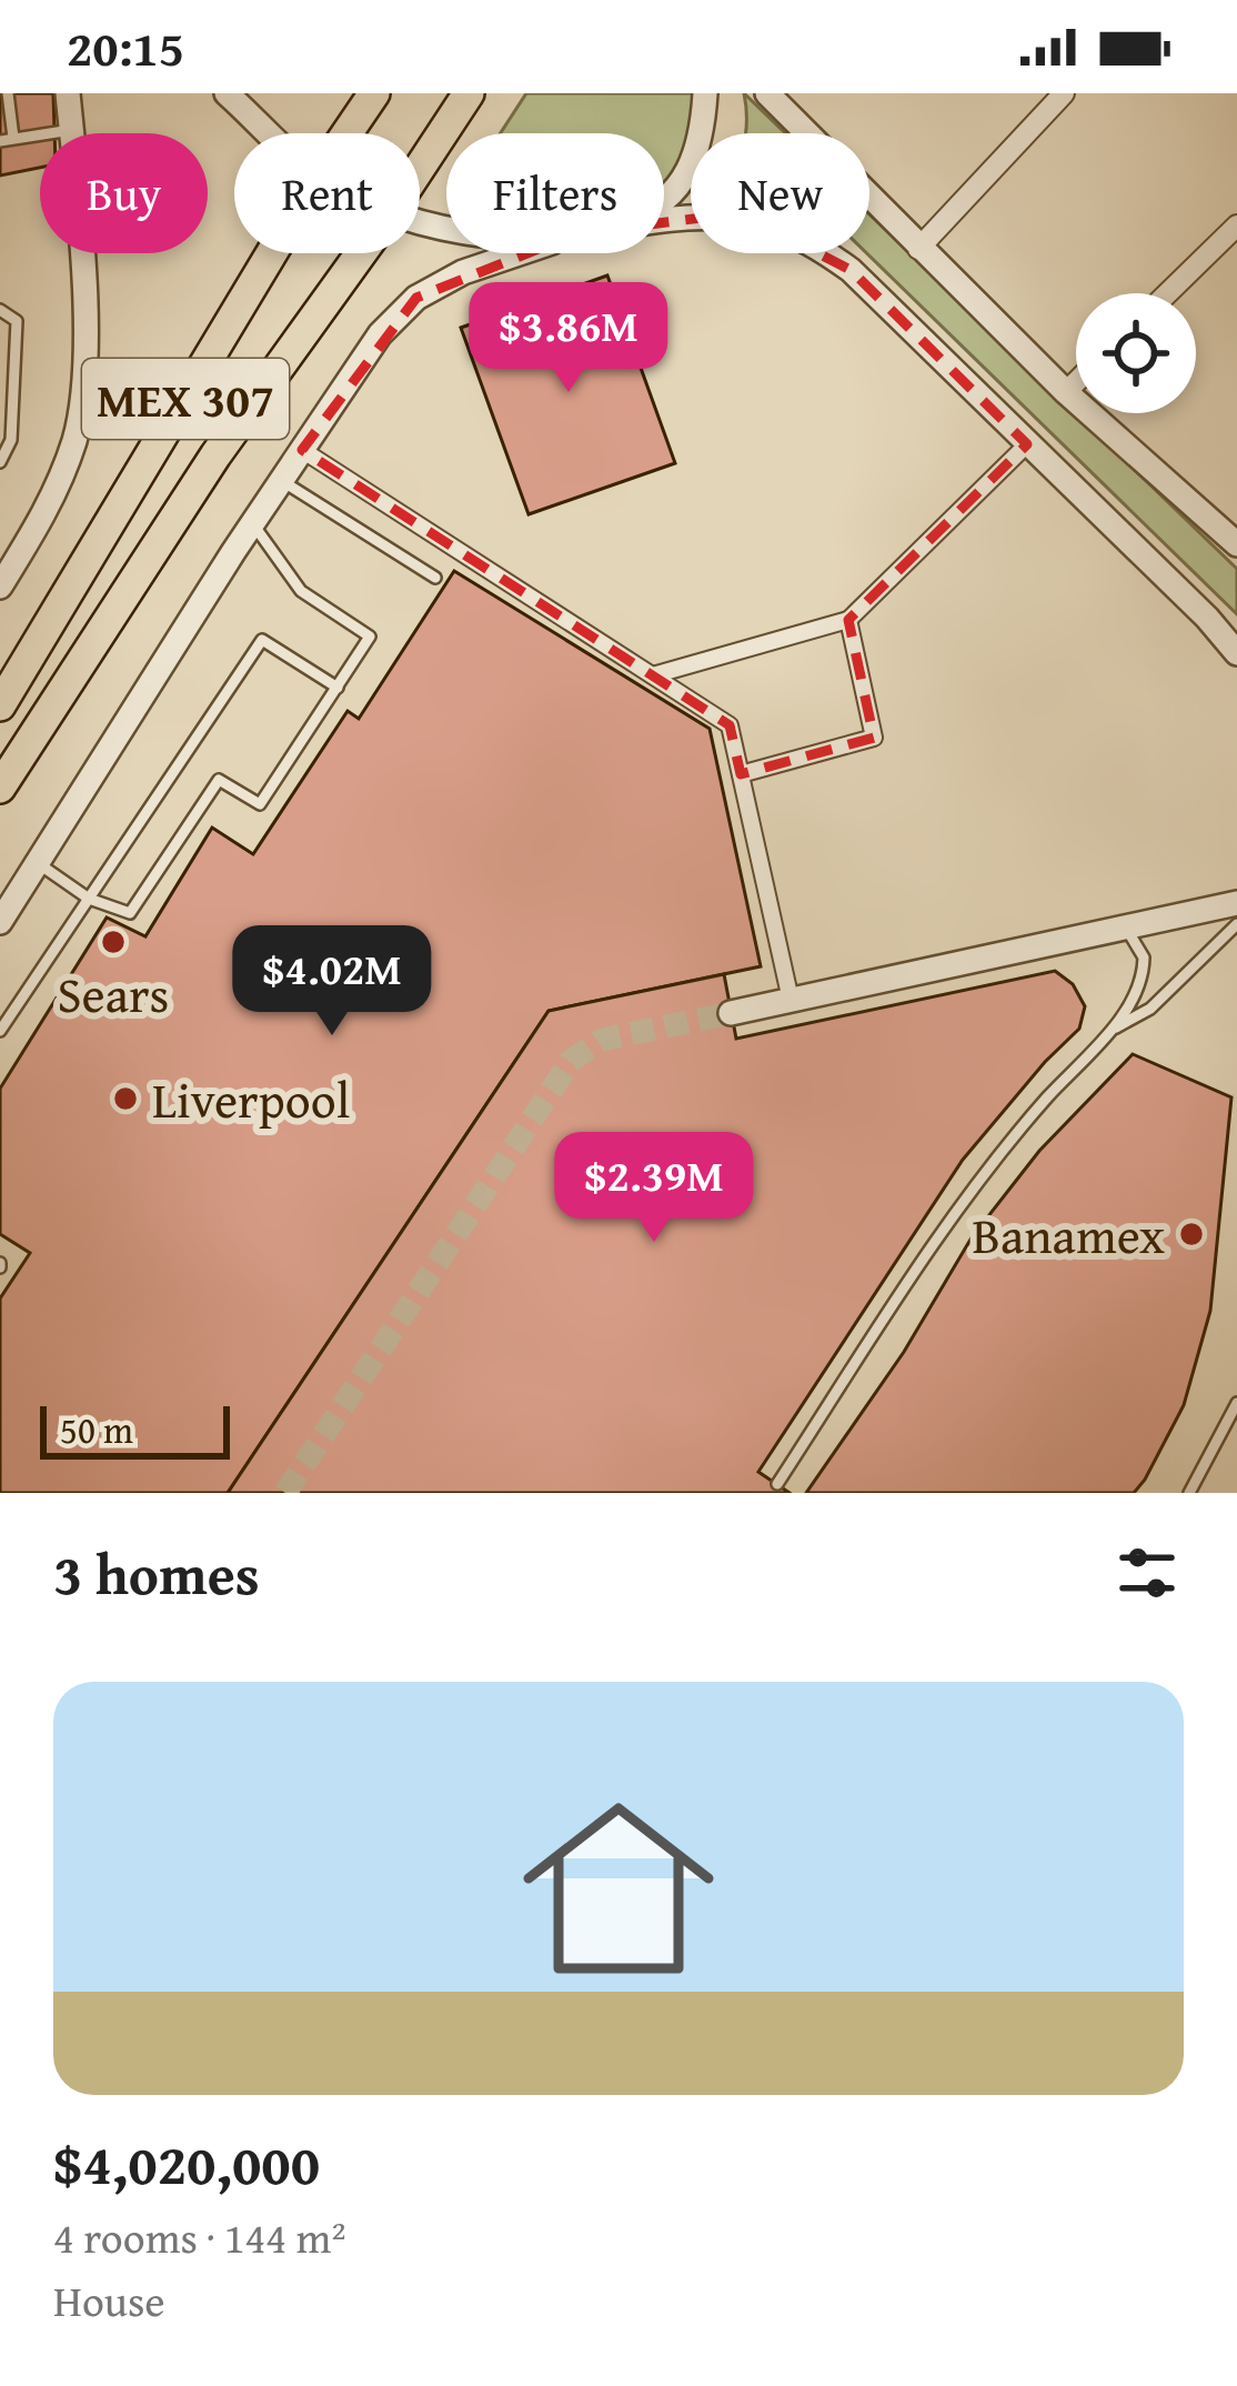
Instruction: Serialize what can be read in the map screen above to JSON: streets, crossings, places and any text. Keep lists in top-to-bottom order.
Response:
{
  "streets": {
    "main road": ["MEX 307"]
  },
  "places": ["Sears", "Liverpool", "Banamex"],
  "scale_bar": "50 m",
  "page": {
    "status": "20:15",
    "chip": [
      "Buy",
      "Rent",
      "Filters",
      "New"
    ],
    "price": ["$3.86M", "$4.02M", "$2.39M"],
    "scale": "50 m",
    "heading": "3 homes",
    "list": [
      {
        "name": "$4,020,000",
        "note": "4 rooms · 144 m² · House"
      }
    ]
  }
}
